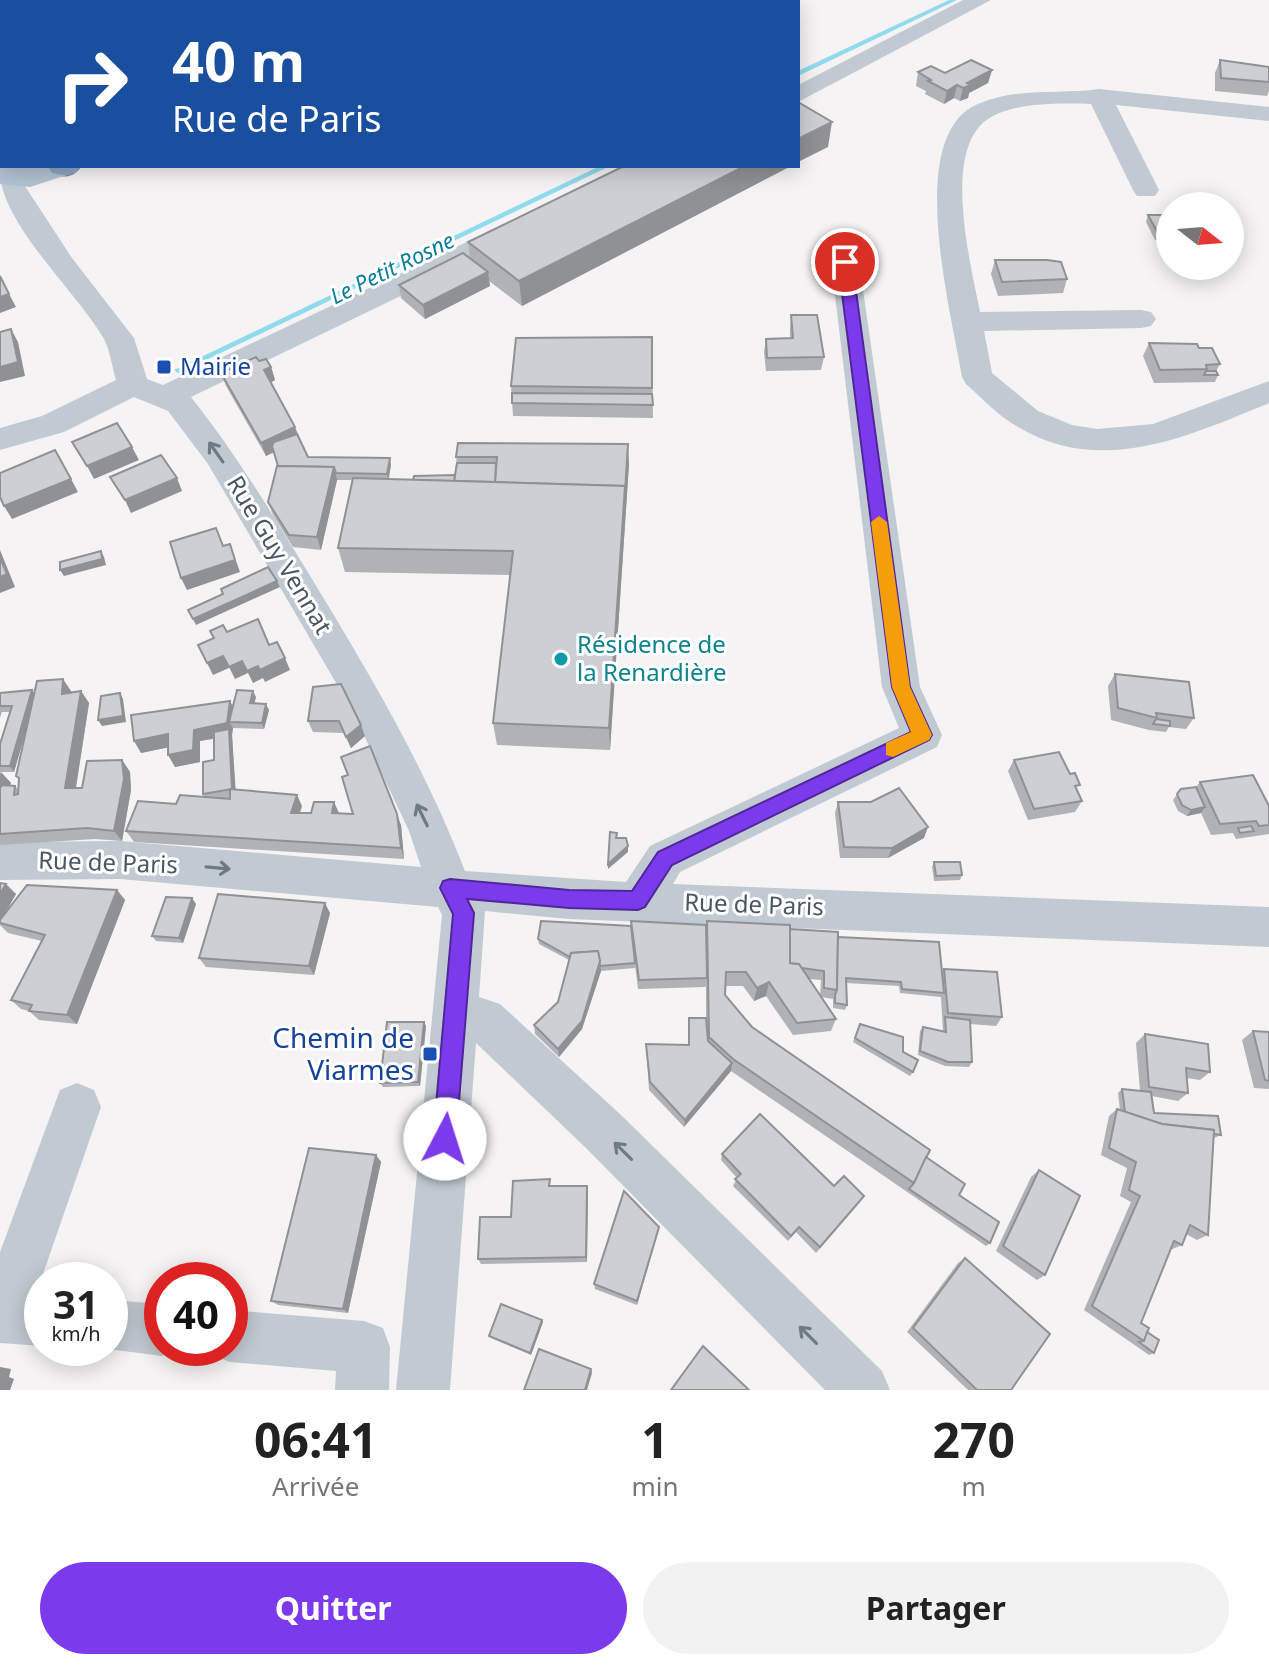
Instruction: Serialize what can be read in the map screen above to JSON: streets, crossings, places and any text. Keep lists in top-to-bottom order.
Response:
{
  "streets": {
    "street": ["Rue Guy Vennat", "Rue de Paris"]
  },
  "crossings": [
    ["Rue Guy Vennat", "Rue de Paris"]
  ],
  "one_way": ["Rue Guy Vennat"],
  "water": ["Le Petit Rosne"],
  "places": {
    "transit": ["Mairie", "Chemin de Viarmes"],
    "other": ["Résidence de la Renardière"]
  },
  "north": "right",
  "page": {
    "turn": ["40 m", "Rue de Paris"],
    "speed": "31 km/h",
    "limit": "40",
    "eta": [
      "06:41",
      "Arrivée",
      "1",
      "min",
      "270",
      "m"
    ],
    "buttons": ["Quitter", "Partager"]
  }
}
